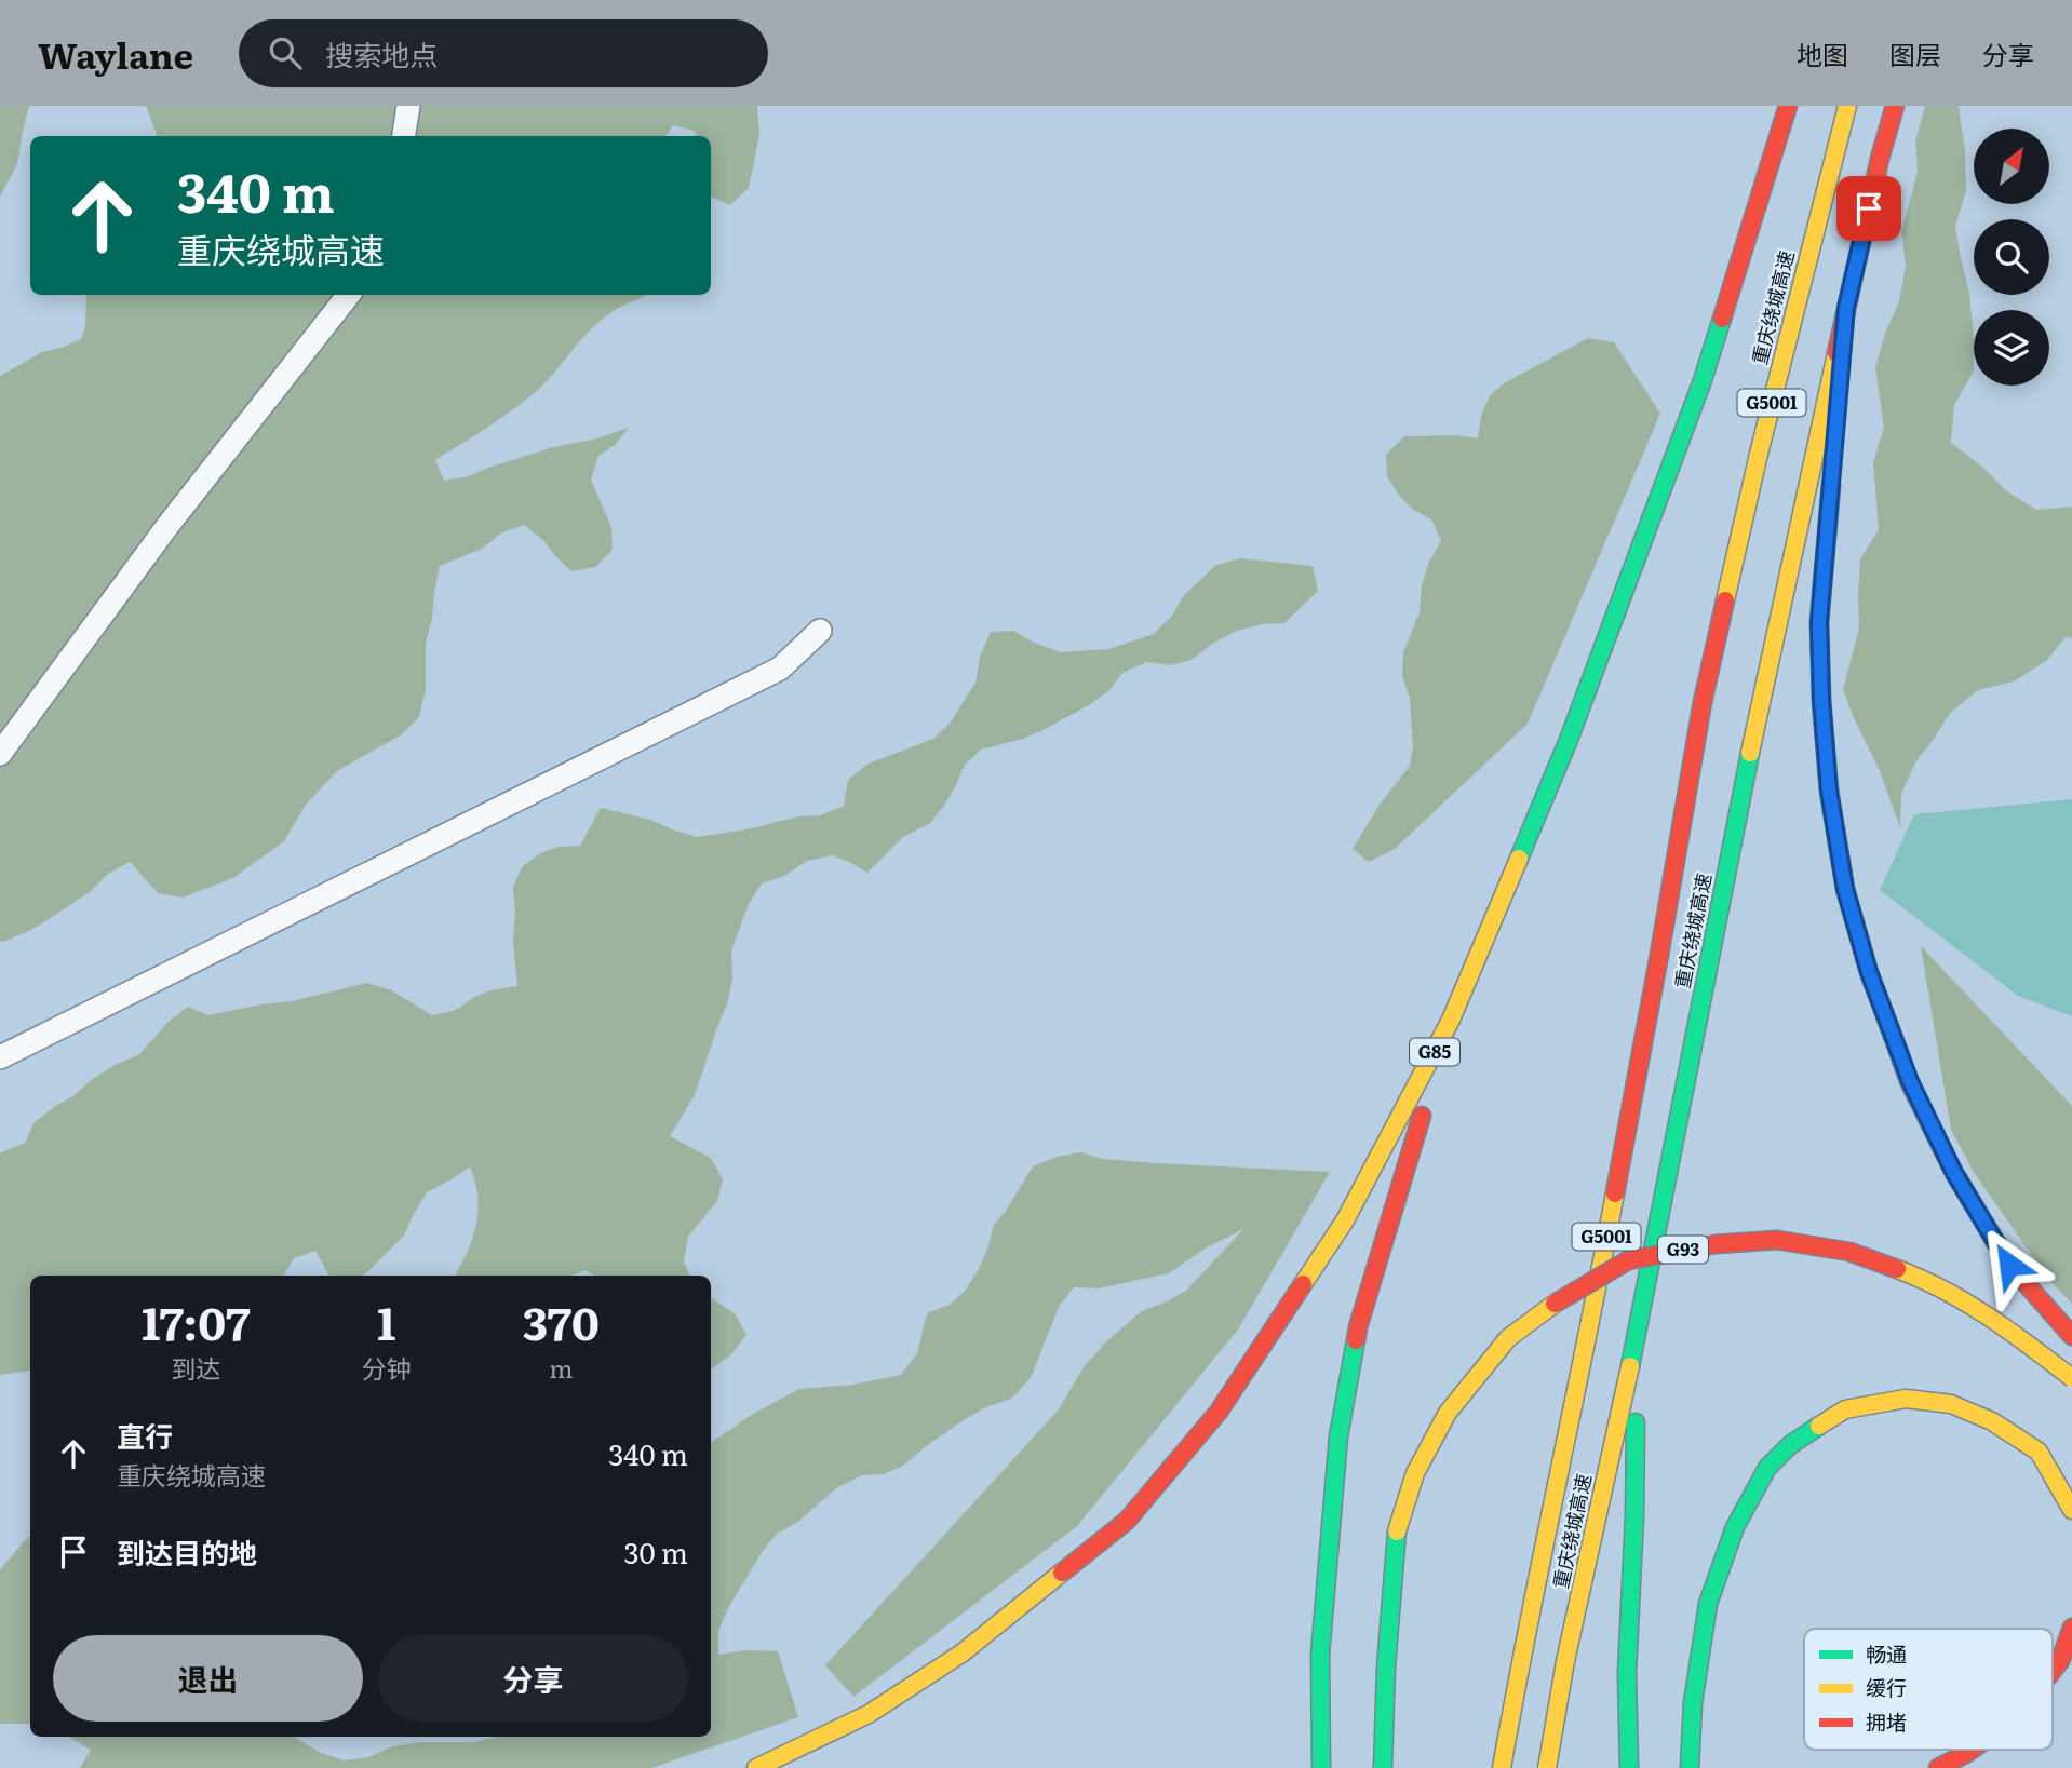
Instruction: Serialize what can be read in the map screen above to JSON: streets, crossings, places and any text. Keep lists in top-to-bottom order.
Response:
{
  "streets": {
    "highway": [
      "重庆绕城高速",
      "G5001",
      "G85",
      "G93"
    ]
  },
  "legend": ["畅通", "缓行", "拥堵"],
  "north": "top right",
  "page": {
    "header": "Waylane",
    "search": "搜索地点",
    "nav": ["地图", "图层", "分享"],
    "turn": ["340 m", "重庆绕城高速"],
    "eta": [
      "17:07",
      "到达",
      "1",
      "分钟",
      "370",
      "m"
    ],
    "list": [
      {
        "name": "直行",
        "note": "重庆绕城高速",
        "value": "340 m"
      },
      {
        "name": "到达目的地",
        "value": "30 m"
      }
    ],
    "buttons": ["退出", "分享"]
  }
}
